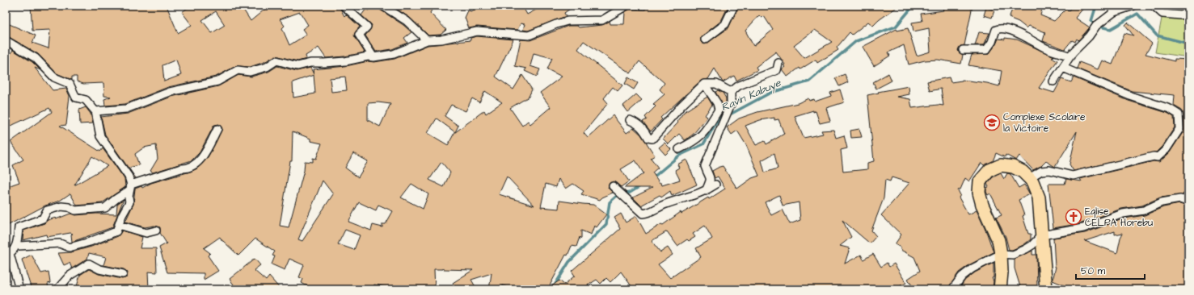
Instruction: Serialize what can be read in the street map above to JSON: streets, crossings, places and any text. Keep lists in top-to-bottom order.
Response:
{
  "water": ["Ravin Kabuye"],
  "places": {
    "school or university": ["Complexe Scolaire la Victoire"],
    "church": ["Eglise CELPA Horebu"]
  },
  "scale_bar": "50 m"
}
